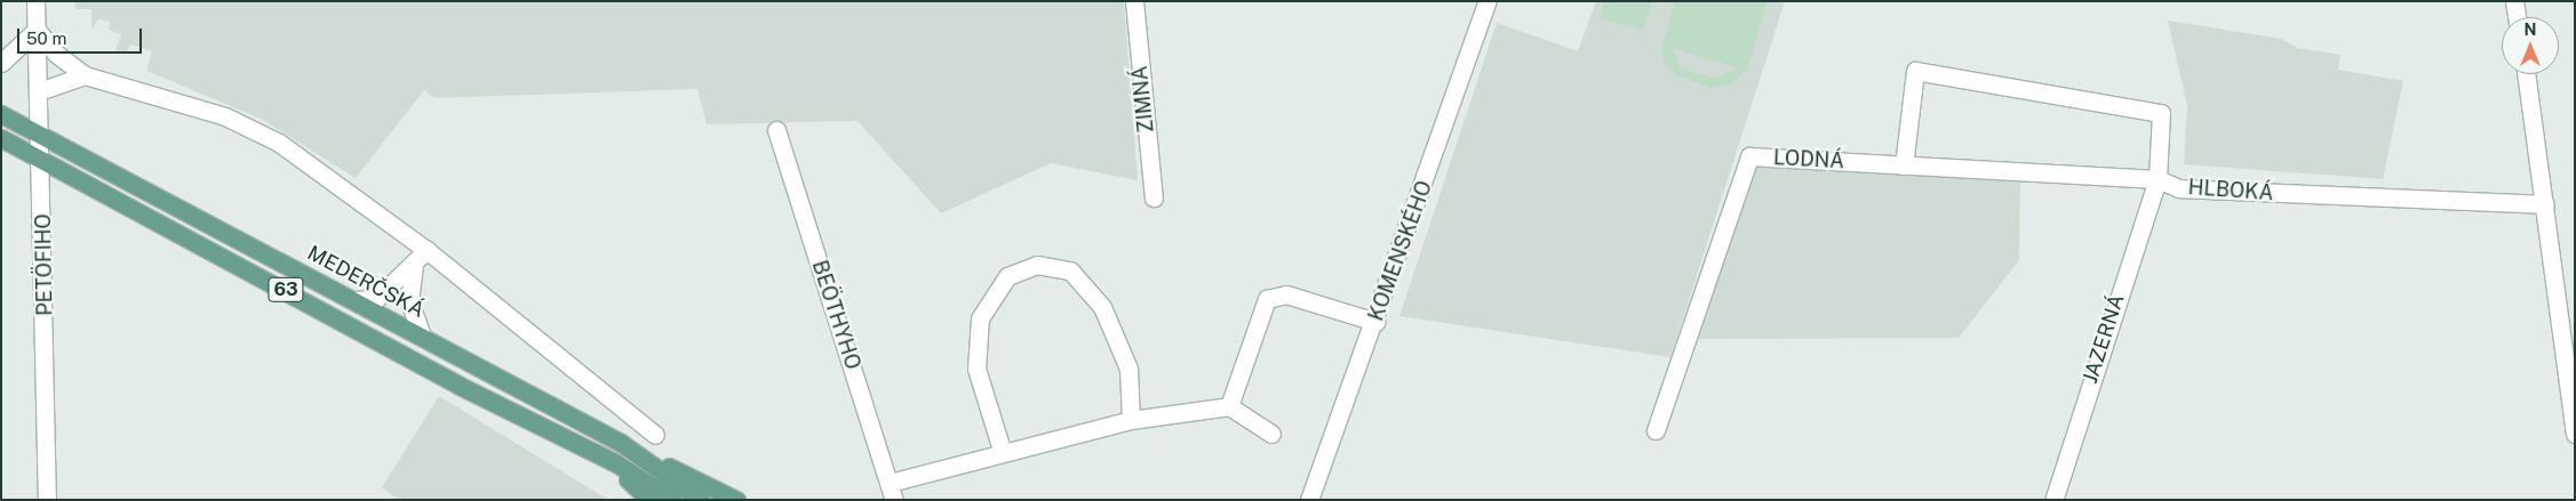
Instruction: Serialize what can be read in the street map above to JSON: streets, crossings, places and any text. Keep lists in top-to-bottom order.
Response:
{
  "streets": {
    "main road": ["MEDERČSKÁ", "63"],
    "street": [
      "ZIMNÁ",
      "LODNÁ",
      "HLBOKÁ",
      "KOMENSKÉHO",
      "PETÖFIHO",
      "BEÖTHYHO",
      "JAZERNÁ"
    ]
  },
  "crossings": [
    ["LODNÁ", "HLBOKÁ"],
    ["LODNÁ", "JAZERNÁ"],
    ["HLBOKÁ", "JAZERNÁ"],
    ["PETÖFIHO", "MEDERČSKÁ"],
    ["PETÖFIHO", "63"],
    ["MEDERČSKÁ", "63"]
  ],
  "scale_bar": "50 m",
  "north": "top"
}
